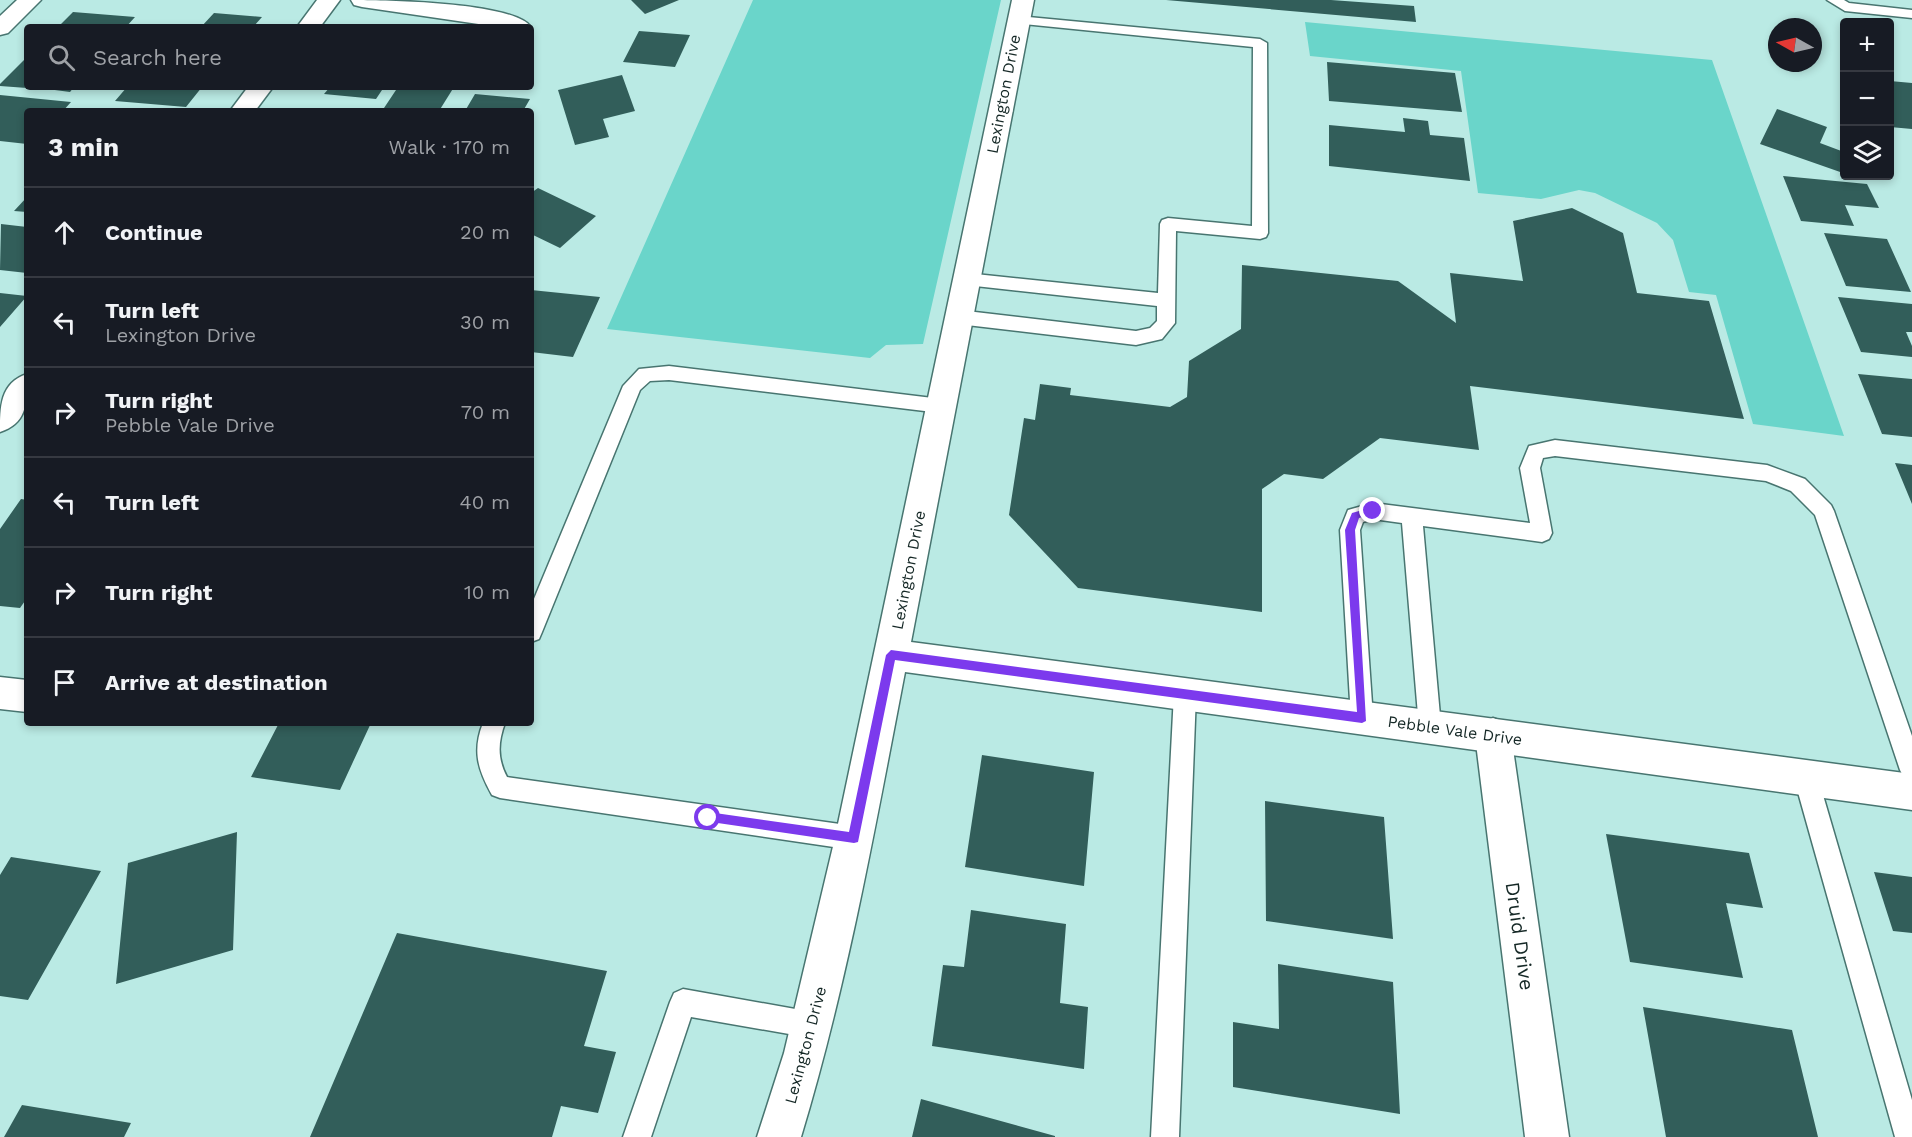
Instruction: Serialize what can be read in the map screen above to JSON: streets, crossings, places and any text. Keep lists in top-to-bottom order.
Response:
{
  "streets": {
    "street": ["Lexington Drive", "Pebble Vale Drive", "Druid Drive"]
  },
  "crossings": [
    ["Lexington Drive", "Pebble Vale Drive"],
    ["Pebble Vale Drive", "Druid Drive"]
  ],
  "north": "left",
  "page": {
    "map_buttons": ["+", "−"],
    "search": "Search here",
    "heading": ["3 min", "Walk · 170 m"],
    "list": [
      ["Continue", "20 m"],
      ["Turn left", "Lexington Drive", "30 m"],
      ["Turn right", "Pebble Vale Drive", "70 m"],
      ["Turn left", "40 m"],
      ["Turn right", "10 m"],
      "Arrive at destination"
    ]
  }
}
